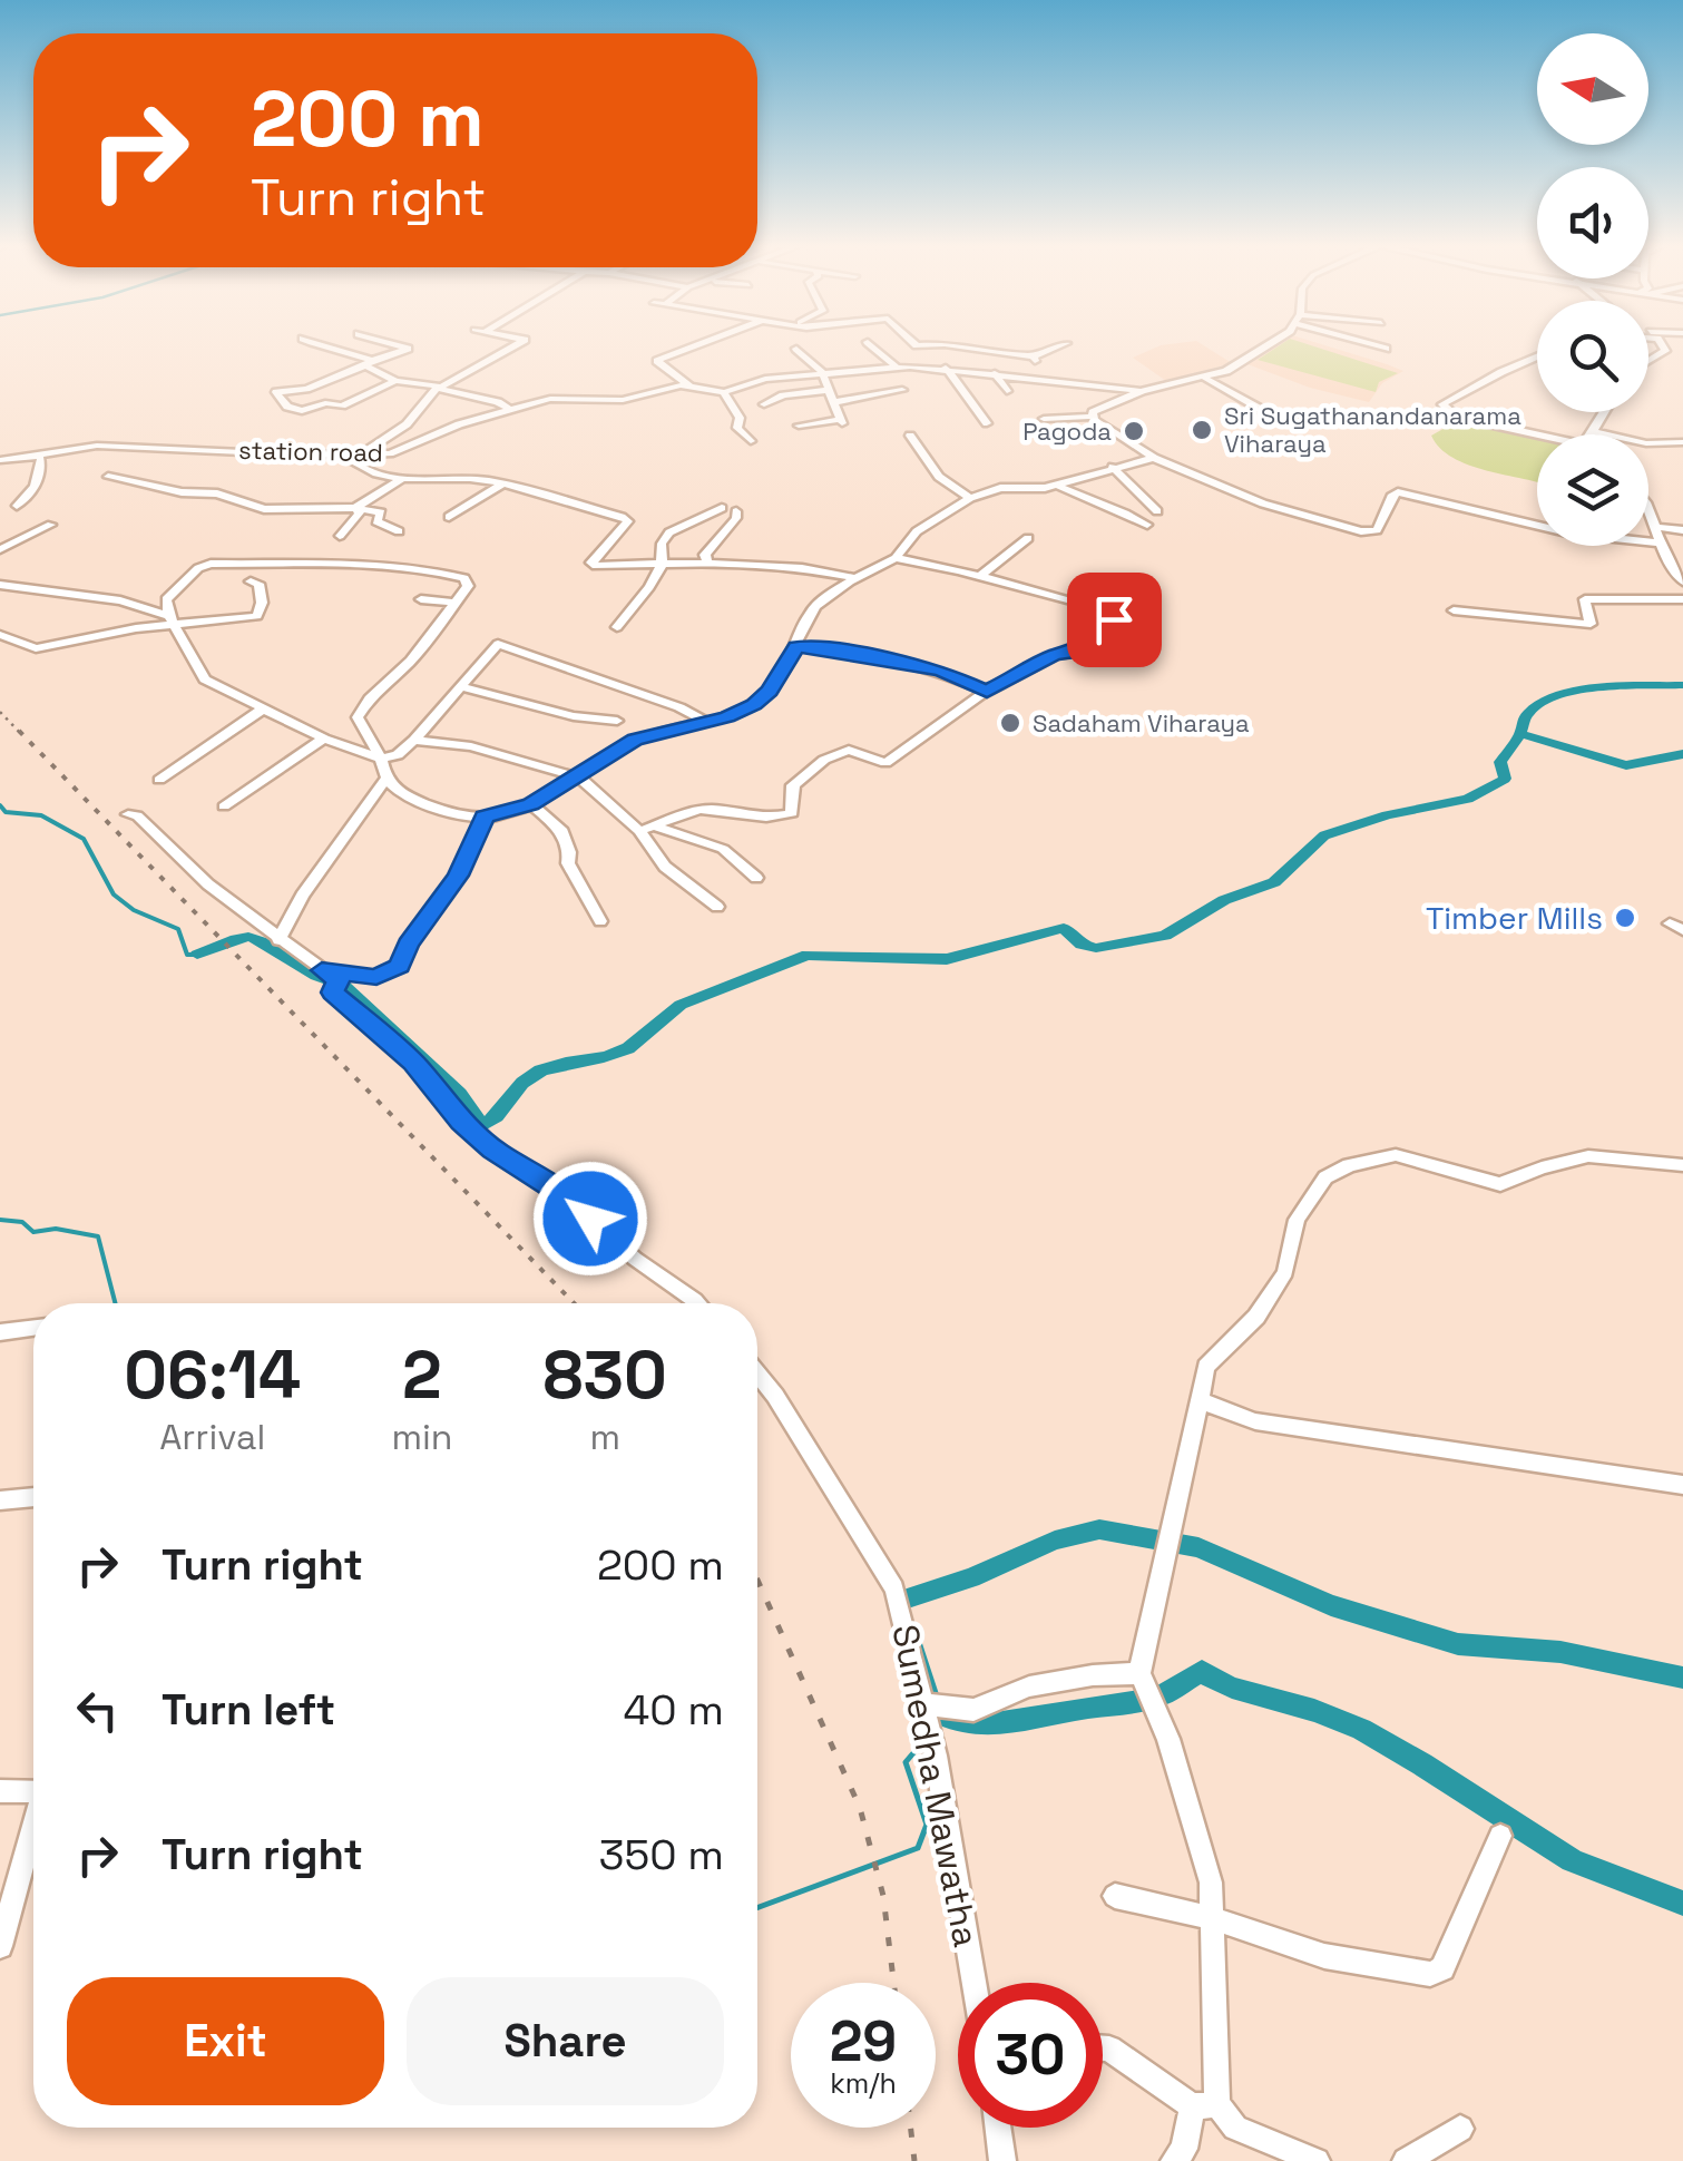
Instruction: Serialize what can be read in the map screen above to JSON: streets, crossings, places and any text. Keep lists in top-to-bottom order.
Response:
{
  "streets": {
    "street": ["station road", "Sumedha Mawatha"]
  },
  "places": [
    "Sri Sugathanandanarama Viharaya",
    "Pagoda",
    "Sadaham Viharaya",
    "Timber Mills"
  ],
  "north": "left",
  "page": {
    "turn": ["200 m", "Turn right"],
    "eta": [
      "06:14",
      "Arrival",
      "2",
      "min",
      "830",
      "m"
    ],
    "list": [
      {
        "name": "Turn right",
        "value": "200 m"
      },
      {
        "name": "Turn left",
        "value": "40 m"
      },
      {
        "name": "Turn right",
        "value": "350 m"
      }
    ],
    "buttons": ["Exit", "Share"],
    "speed": "29 km/h",
    "limit": "30"
  }
}
